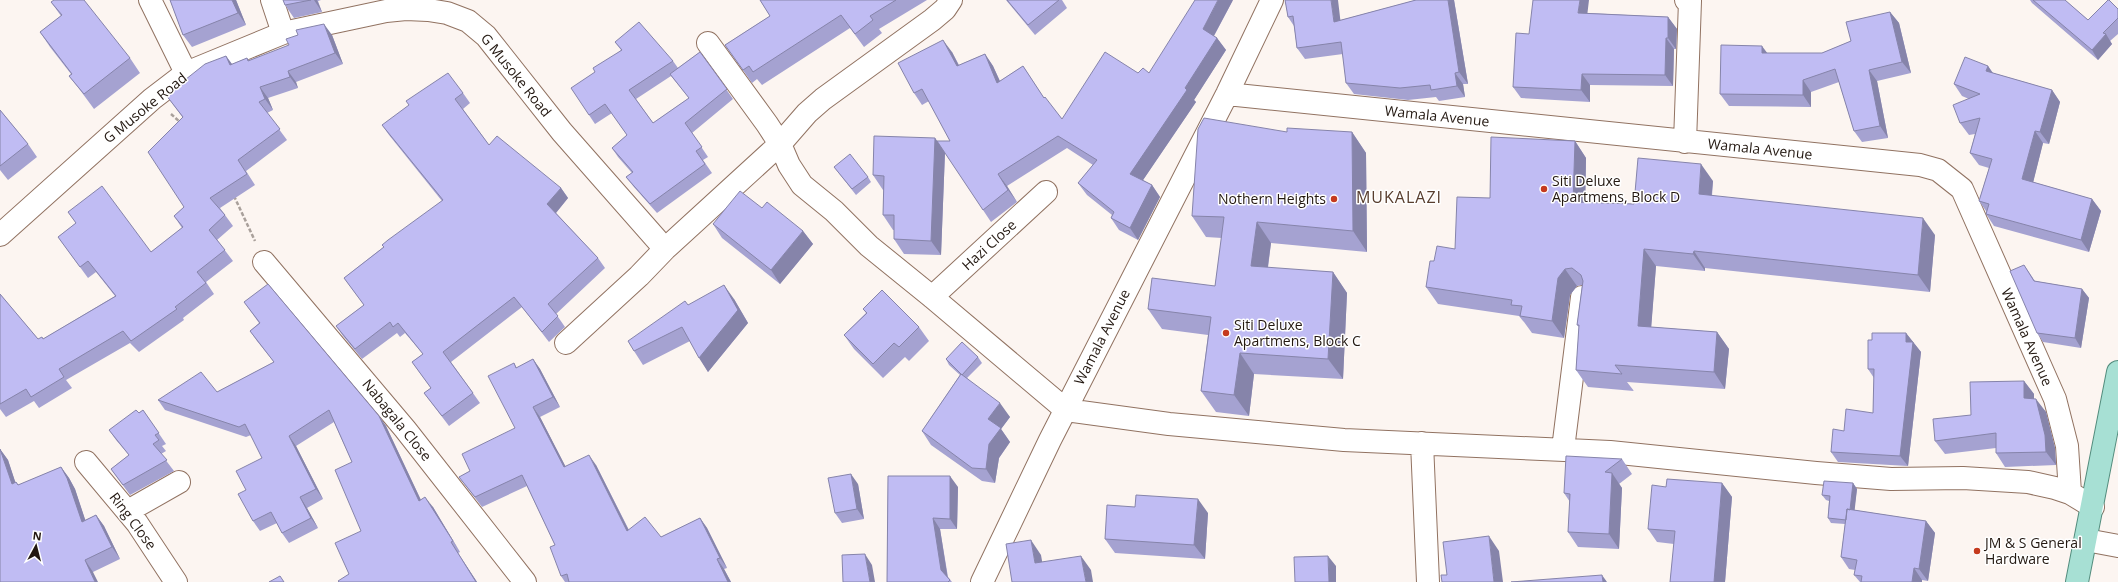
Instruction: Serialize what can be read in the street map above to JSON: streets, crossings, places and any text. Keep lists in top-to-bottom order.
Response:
{
  "streets": {
    "street": [
      "G Musoke Road",
      "Wamala Avenue",
      "Hazi Close",
      "Nabagala Close",
      "Ring Close"
    ]
  },
  "districts": ["MUKALAZI"],
  "places": [
    "Siti Deluxe Apartmens, Block D",
    "Nothern Heights",
    "Siti Deluxe Apartmens, Block C",
    "JM & S General Hardware"
  ],
  "north": "top"
}
